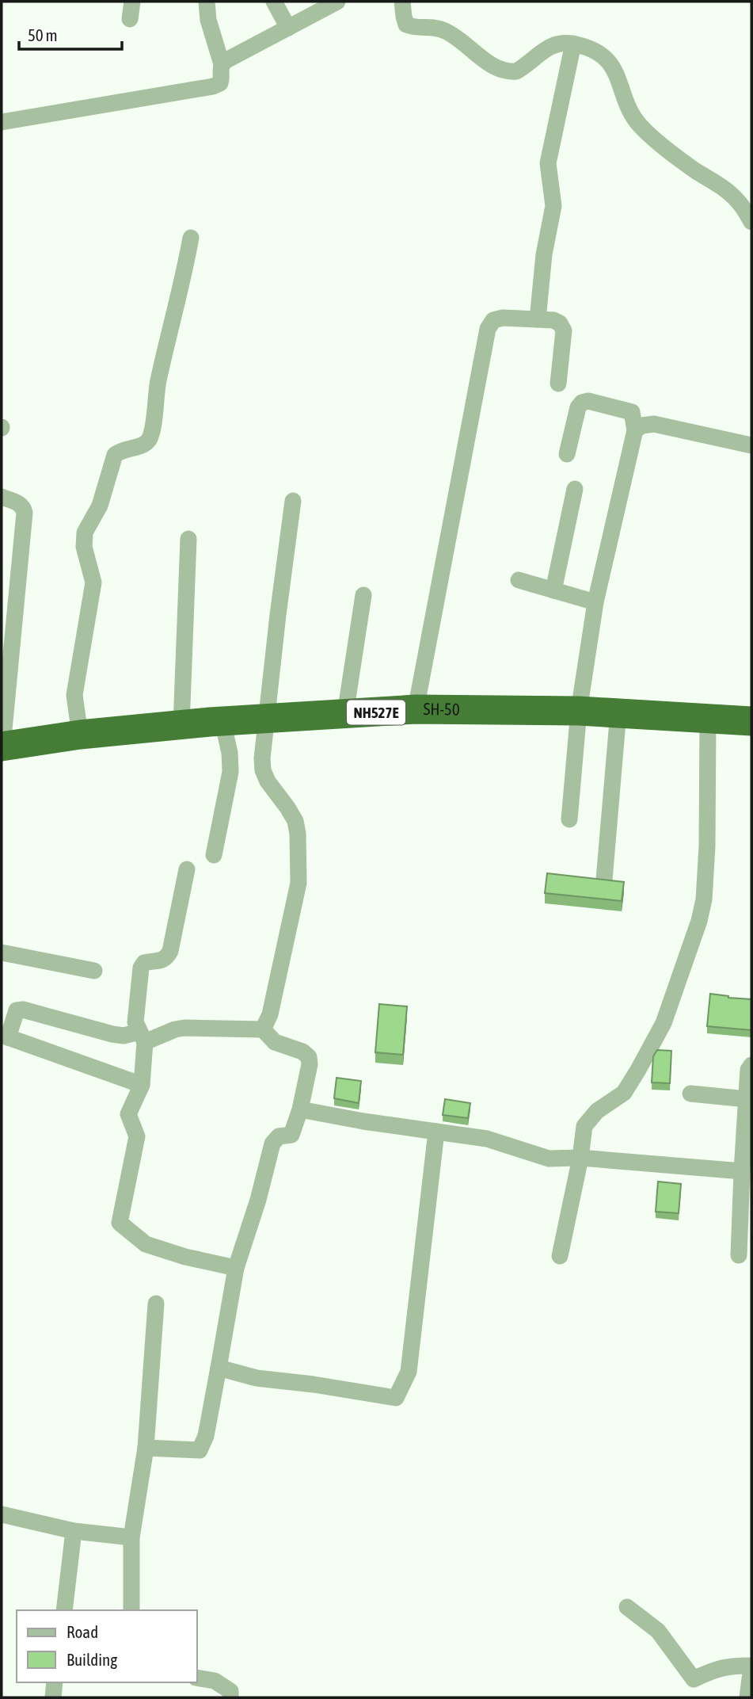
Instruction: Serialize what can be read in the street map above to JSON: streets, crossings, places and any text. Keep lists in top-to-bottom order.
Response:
{
  "streets": {
    "highway": ["SH-50", "NH527E"]
  },
  "legend": ["Road", "Building"],
  "scale_bar": "50 m"
}
